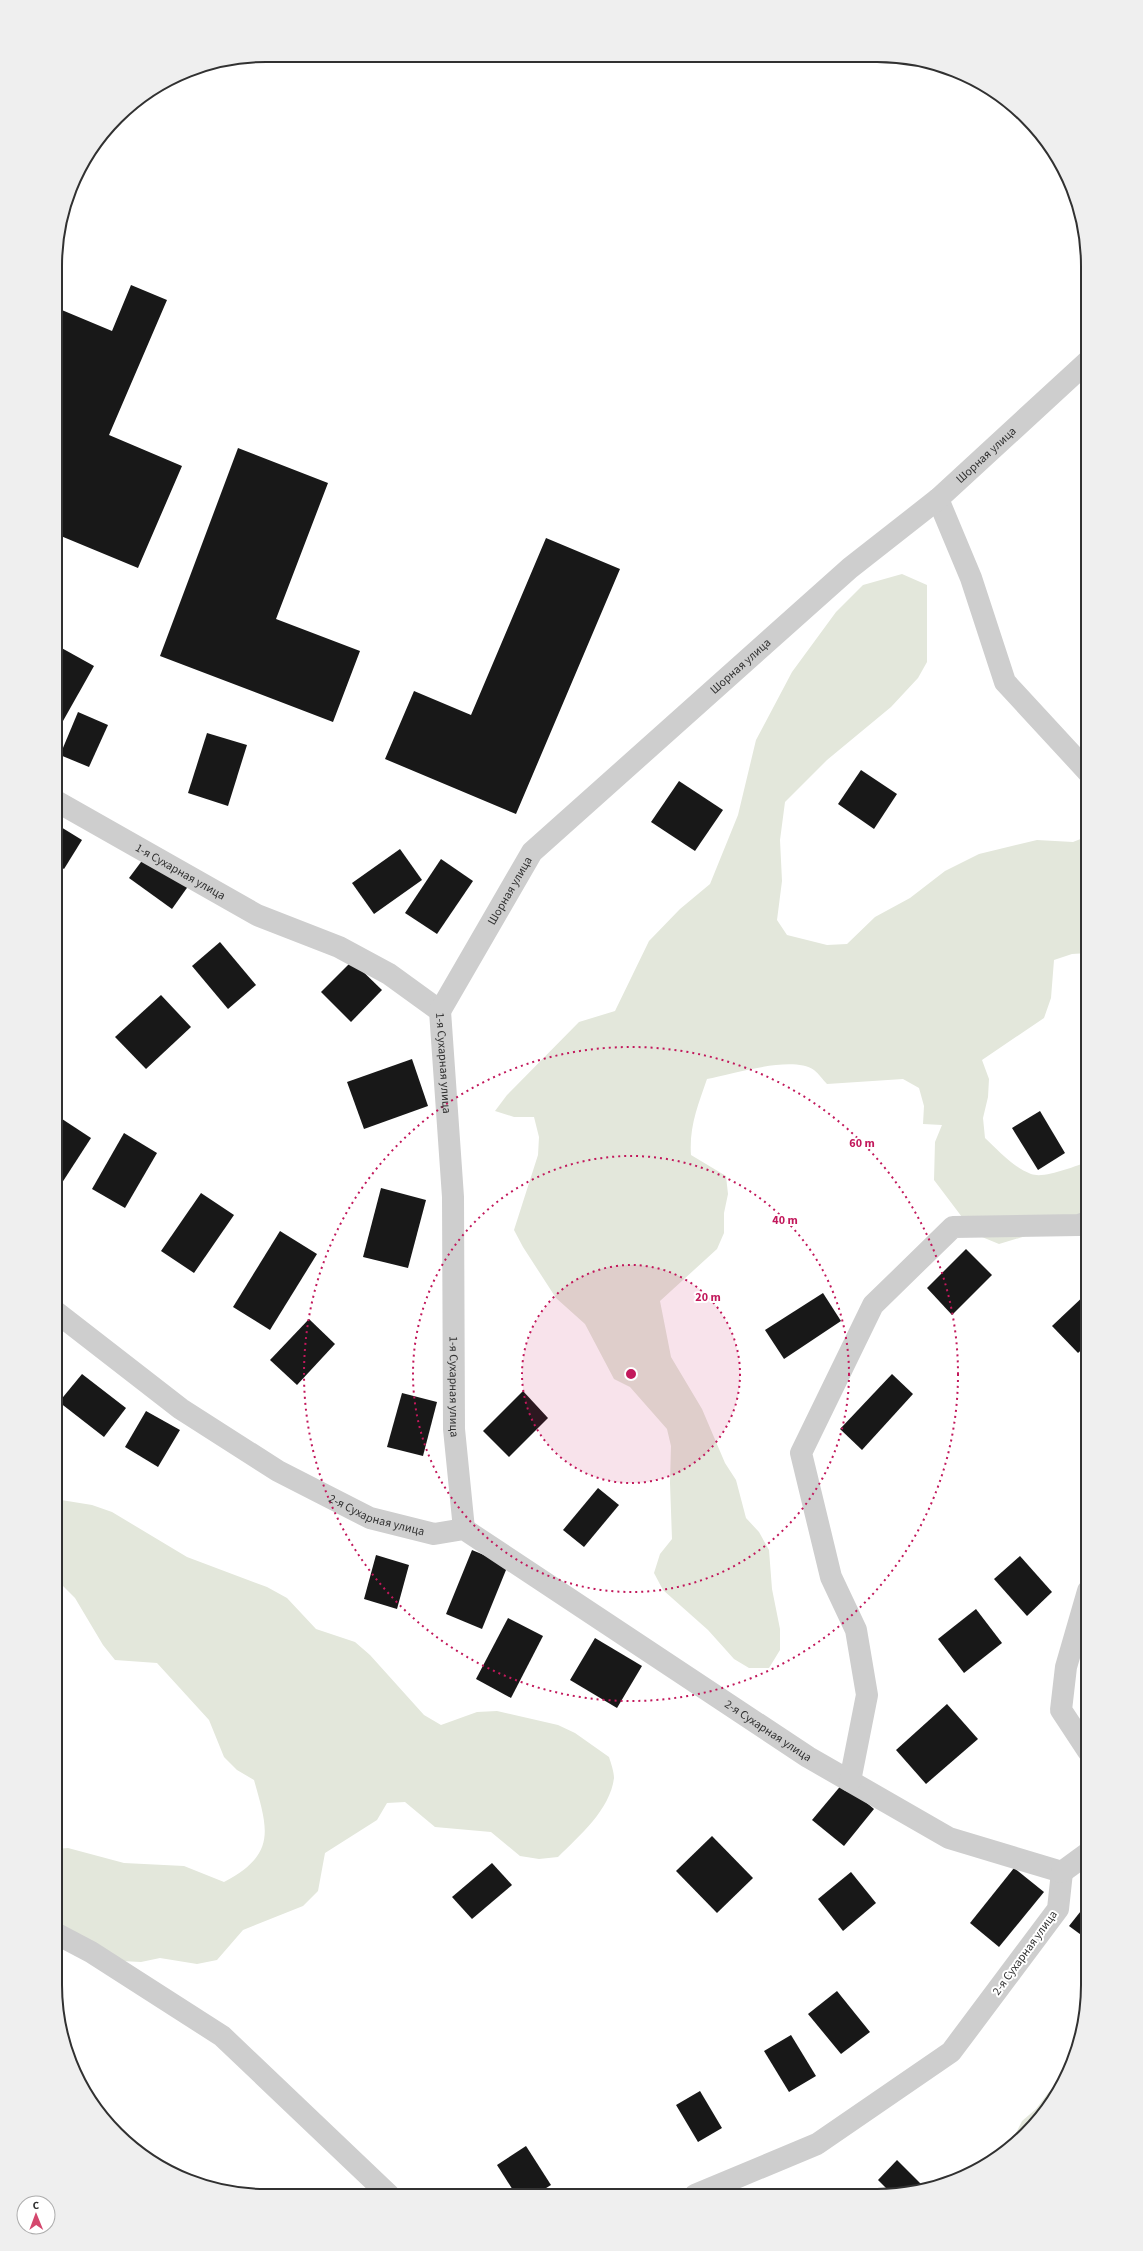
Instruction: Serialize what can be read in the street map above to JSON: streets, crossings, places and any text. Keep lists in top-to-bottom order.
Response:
{
  "streets": {
    "street": ["Шорная улица", "1-я Сухарная улица", "2-я Сухарная улица"]
  },
  "crossings": [
    ["Шорная улица", "1-я Сухарная улица"],
    ["1-я Сухарная улица", "2-я Сухарная улица"]
  ],
  "north": "top",
  "rings": ["60 m", "40 m", "20 m"]
}
